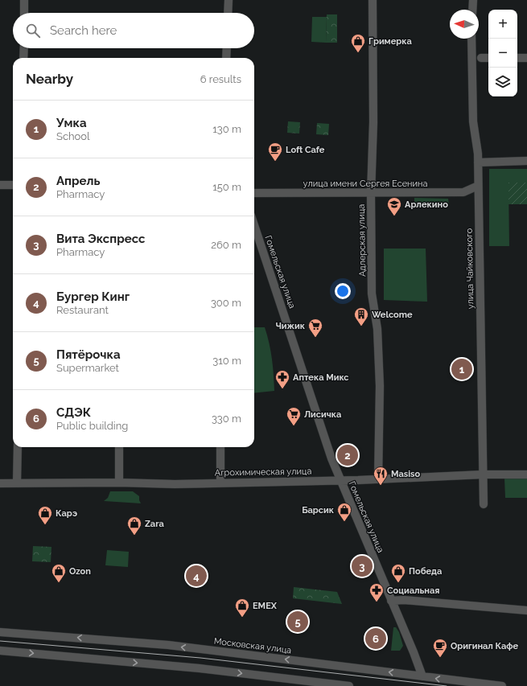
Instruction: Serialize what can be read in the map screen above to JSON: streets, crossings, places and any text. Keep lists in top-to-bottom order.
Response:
{
  "streets": {
    "street": [
      "улица имени Сергея Есенина",
      "Адлерская улица",
      "улица Чайковского",
      "Гомельская улица",
      "Агрохимическая улица",
      "Московская улица"
    ]
  },
  "crossings": [
    ["улица имени Сергея Есенина", "Адлерская улица"],
    ["улица имени Сергея Есенина", "улица Чайковского"],
    ["Адлерская улица", "Агрохимическая улица"],
    ["улица Чайковского", "Агрохимическая улица"],
    ["Гомельская улица", "Агрохимическая улица"],
    ["Гомельская улица", "Московская улица"]
  ],
  "places": {
    "shop": [
      "Гримерка",
      "Барсик",
      "Карэ",
      "Zara",
      "Ozon",
      "Победа",
      "EMEX"
    ],
    "cafe": ["Loft Cafe", "Оригинал Кафе"],
    "school or university": ["Арлекино"],
    "building": ["Welcome"],
    "supermarket": ["Чижик", "Лисичка"],
    "pharmacy": ["Аптека Микс", "Социальная"],
    "restaurant": ["Masiso"]
  },
  "north": "left",
  "page": {
    "map_buttons": ["+", "−"],
    "search": "Search here",
    "heading": ["Nearby", "6 results"],
    "list": [
      {
        "mark": "1",
        "name": "Умка",
        "note": "School",
        "value": "130 m"
      },
      {
        "mark": "2",
        "name": "Апрель",
        "note": "Pharmacy",
        "value": "150 m"
      },
      {
        "mark": "3",
        "name": "Вита Экспресс",
        "note": "Pharmacy",
        "value": "260 m"
      },
      {
        "mark": "4",
        "name": "Бургер Кинг",
        "note": "Restaurant",
        "value": "300 m"
      },
      {
        "mark": "5",
        "name": "Пятёрочка",
        "note": "Supermarket",
        "value": "310 m"
      },
      {
        "mark": "6",
        "name": "СДЭК",
        "note": "Public building",
        "value": "330 m"
      }
    ],
    "pins": [
      "1",
      "2",
      "3",
      "4",
      "5",
      "6"
    ]
  }
}
